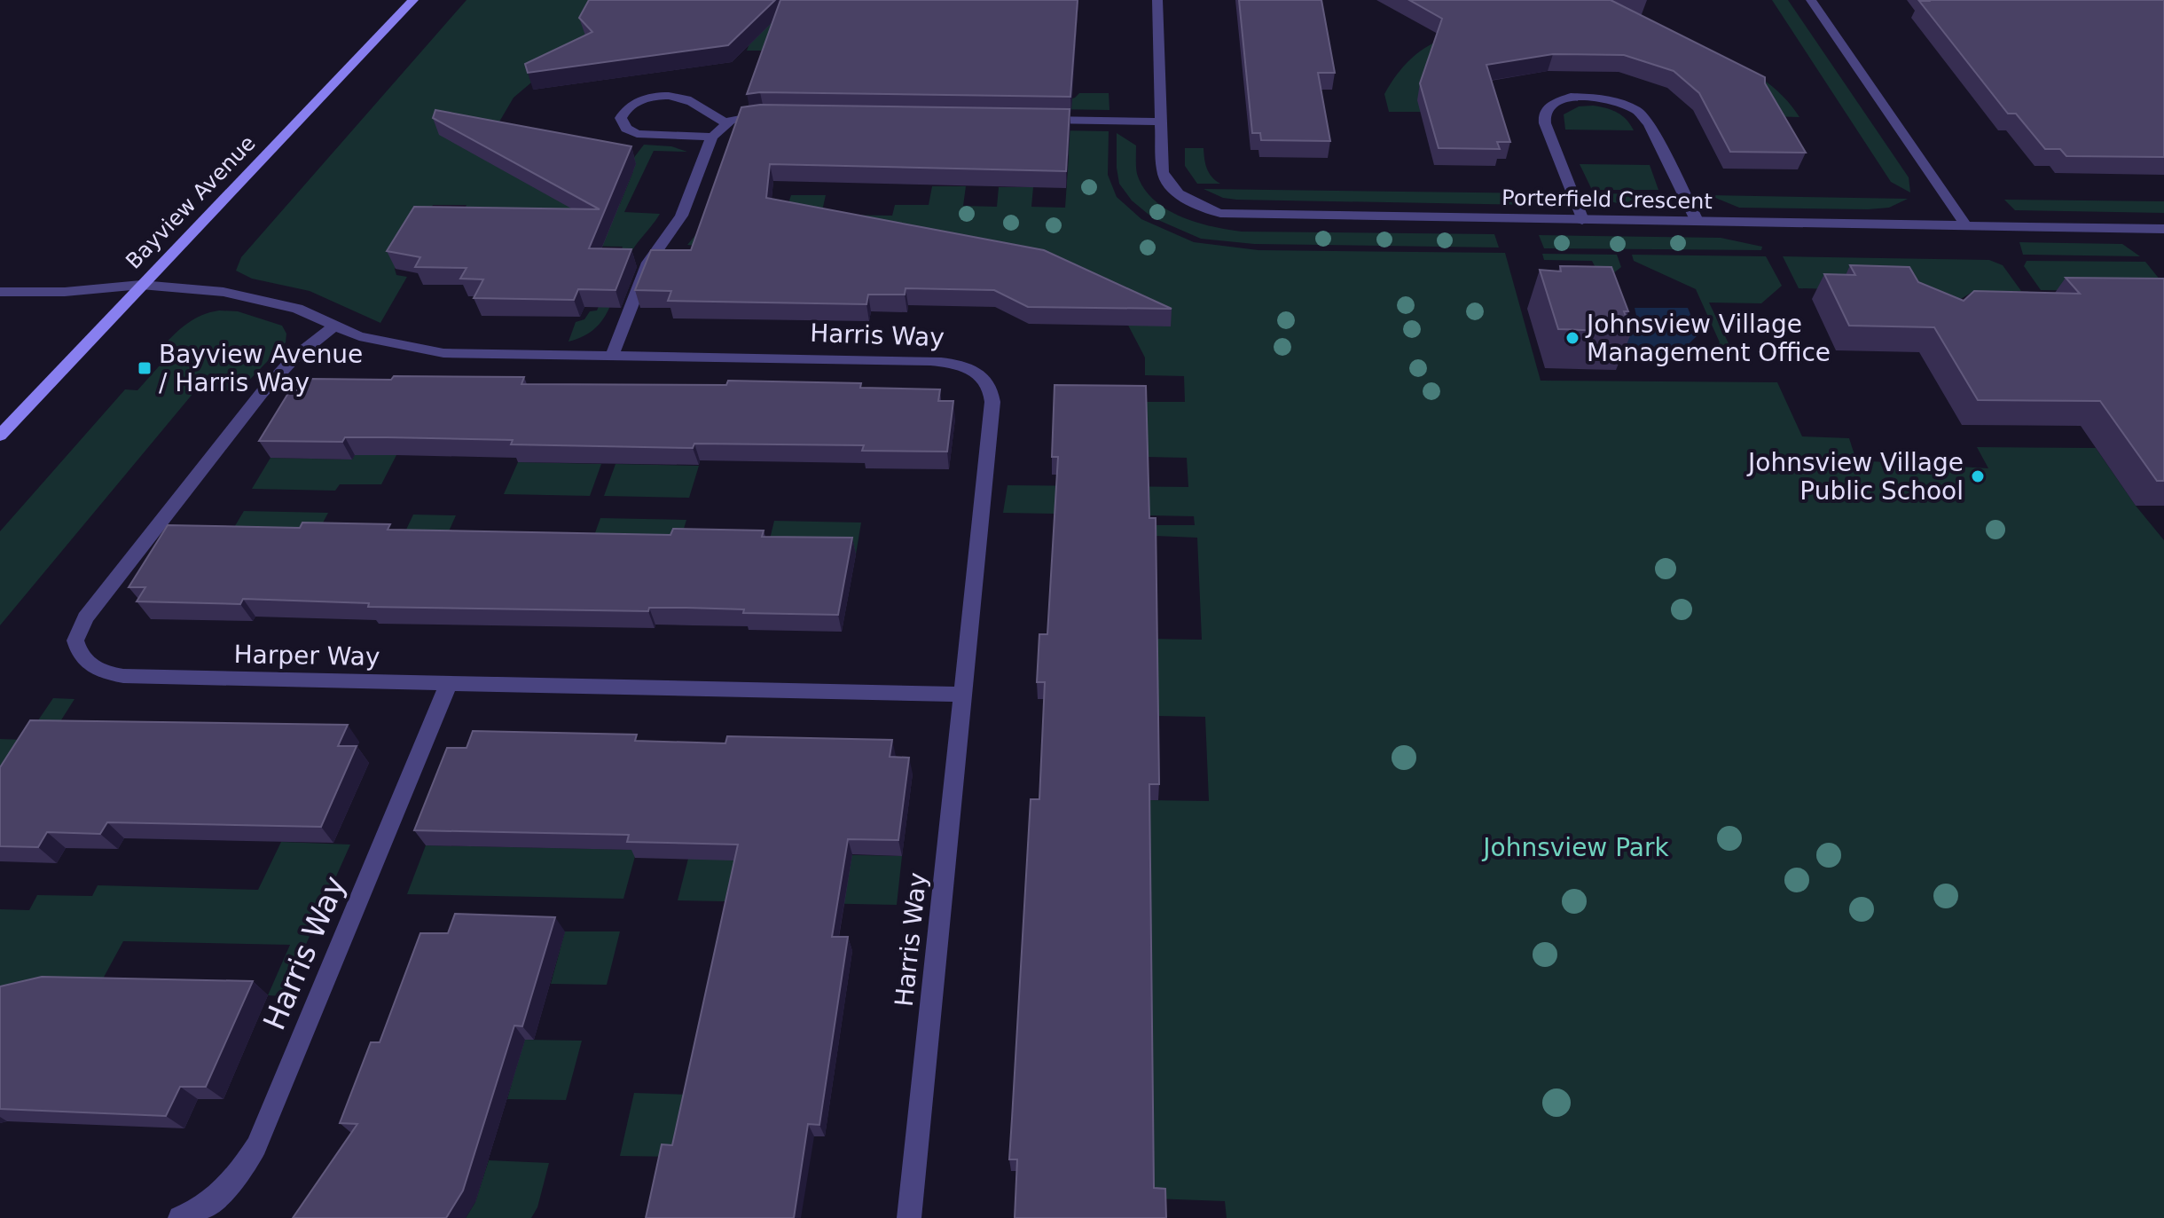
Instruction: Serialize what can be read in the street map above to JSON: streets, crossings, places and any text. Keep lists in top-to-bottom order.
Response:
{
  "streets": {
    "main road": ["Bayview Avenue"],
    "street": ["Porterfield Crescent", "Harris Way", "Harper Way"]
  },
  "crossings": [
    ["Bayview Avenue", "Harris Way"],
    ["Harris Way", "Harper Way"]
  ],
  "parks": ["Johnsview Park"],
  "places": {
    "other": ["Johnsview Village Management Office", "Johnsview Village Public School"],
    "transit": ["Bayview Avenue / Harris Way"]
  }
}
